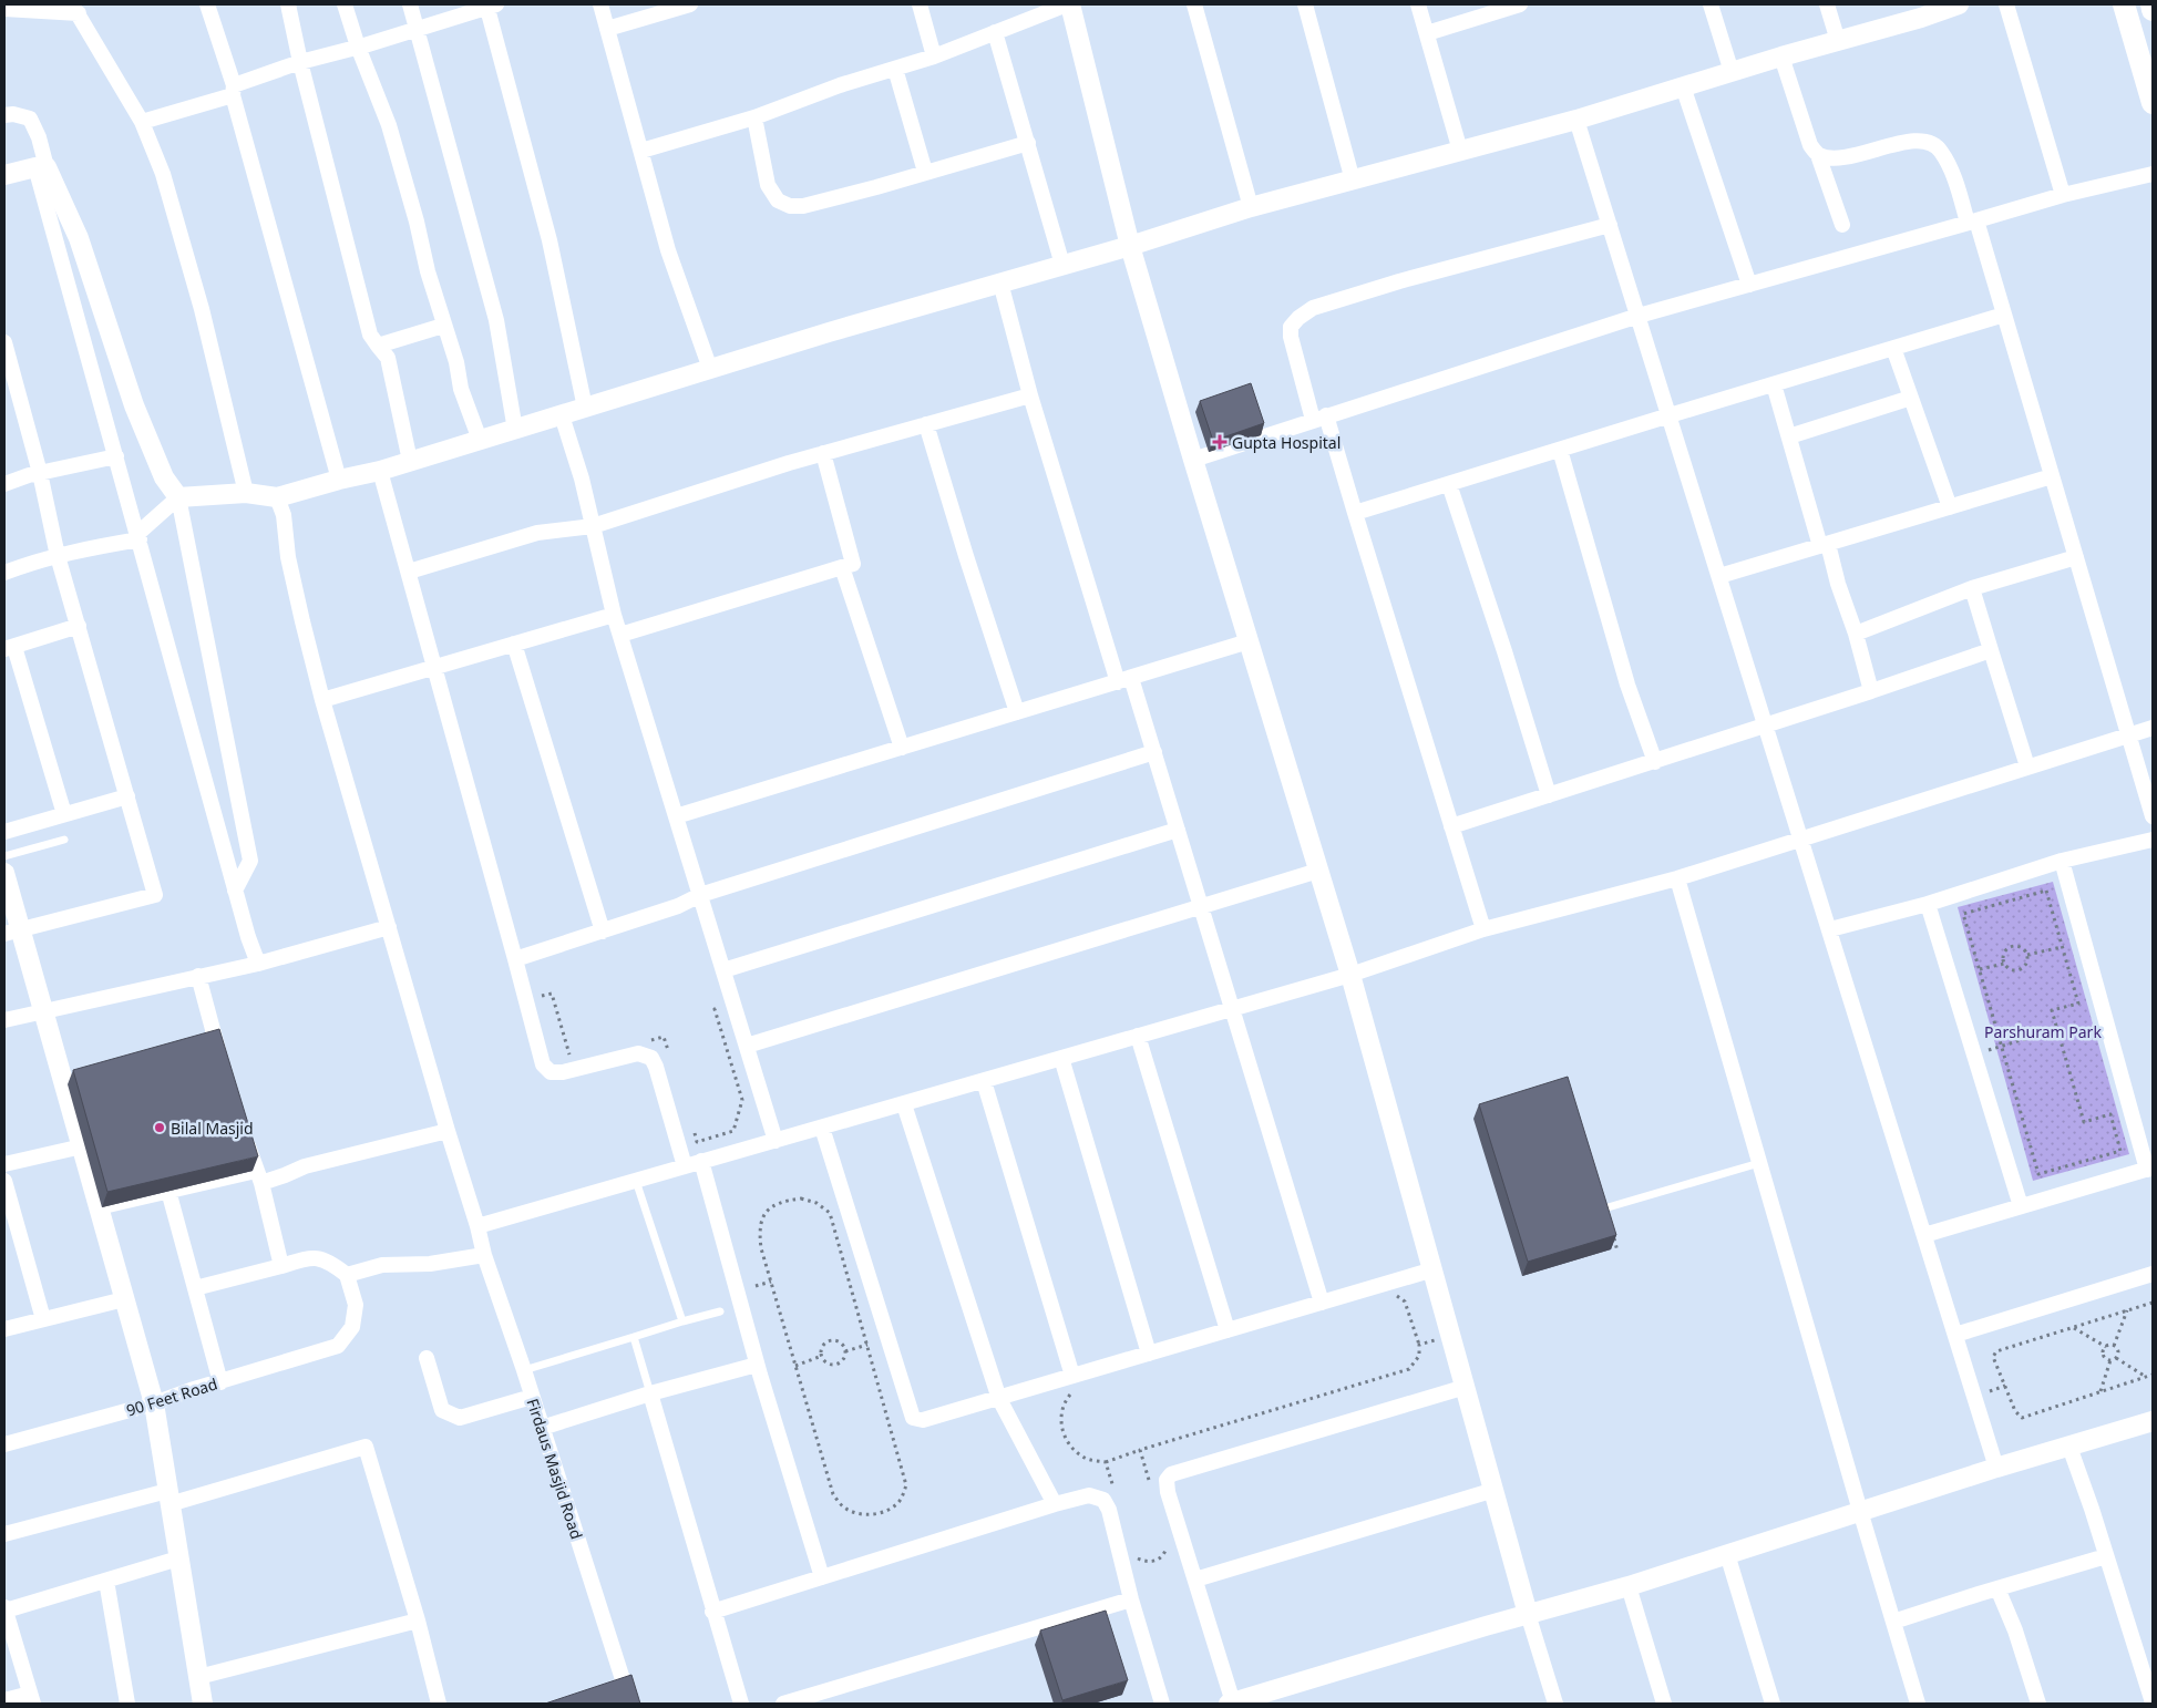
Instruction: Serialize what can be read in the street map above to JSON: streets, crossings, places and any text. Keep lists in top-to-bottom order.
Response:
{
  "streets": {
    "street": ["90 Feet Road", "Firdaus Masjid Road"]
  },
  "parks": ["Parshuram Park"],
  "places": {
    "health": ["Gupta Hospital"],
    "other": ["Bilal Masjid"]
  }
}
